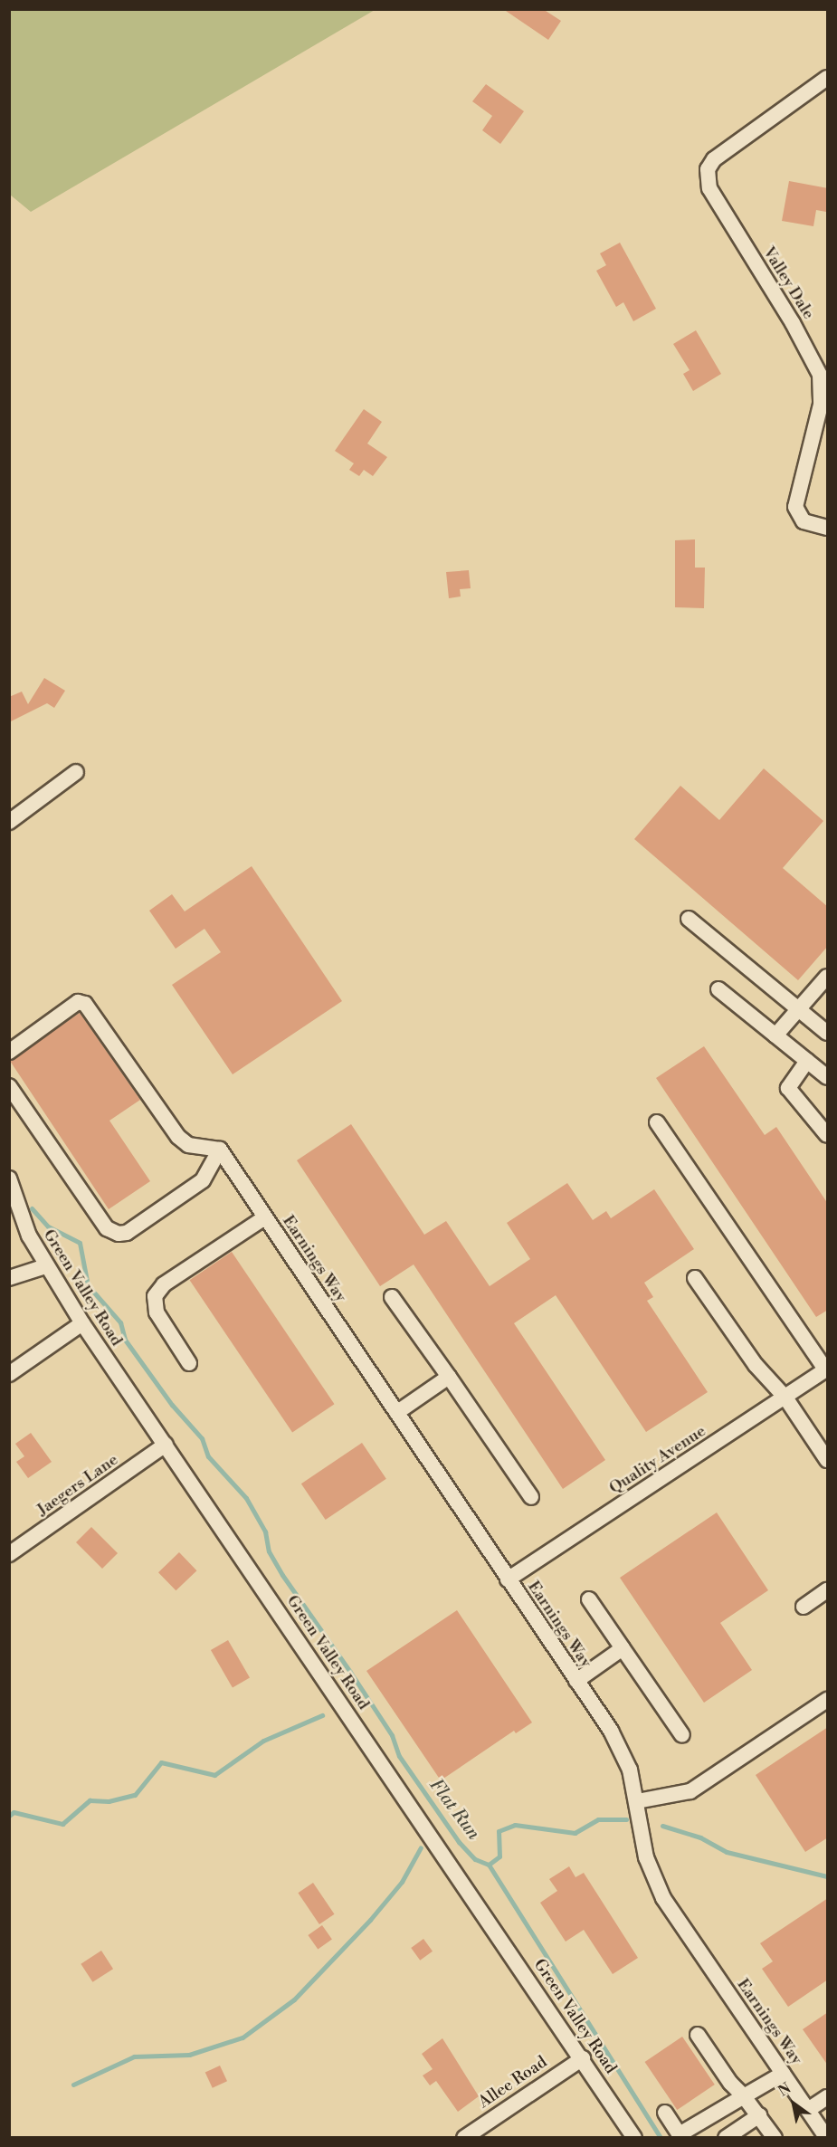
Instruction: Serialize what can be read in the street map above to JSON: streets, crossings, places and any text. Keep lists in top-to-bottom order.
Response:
{
  "streets": {
    "street": [
      "Valley Dale",
      "Earnings Way",
      "Green Valley Road",
      "Quality Avenue",
      "Jaegers Lane",
      "Allee Road"
    ]
  },
  "crossings": [
    ["Earnings Way", "Quality Avenue"],
    ["Green Valley Road", "Jaegers Lane"],
    ["Green Valley Road", "Allee Road"]
  ],
  "water": ["Flat Run"],
  "north": "top left"
}
